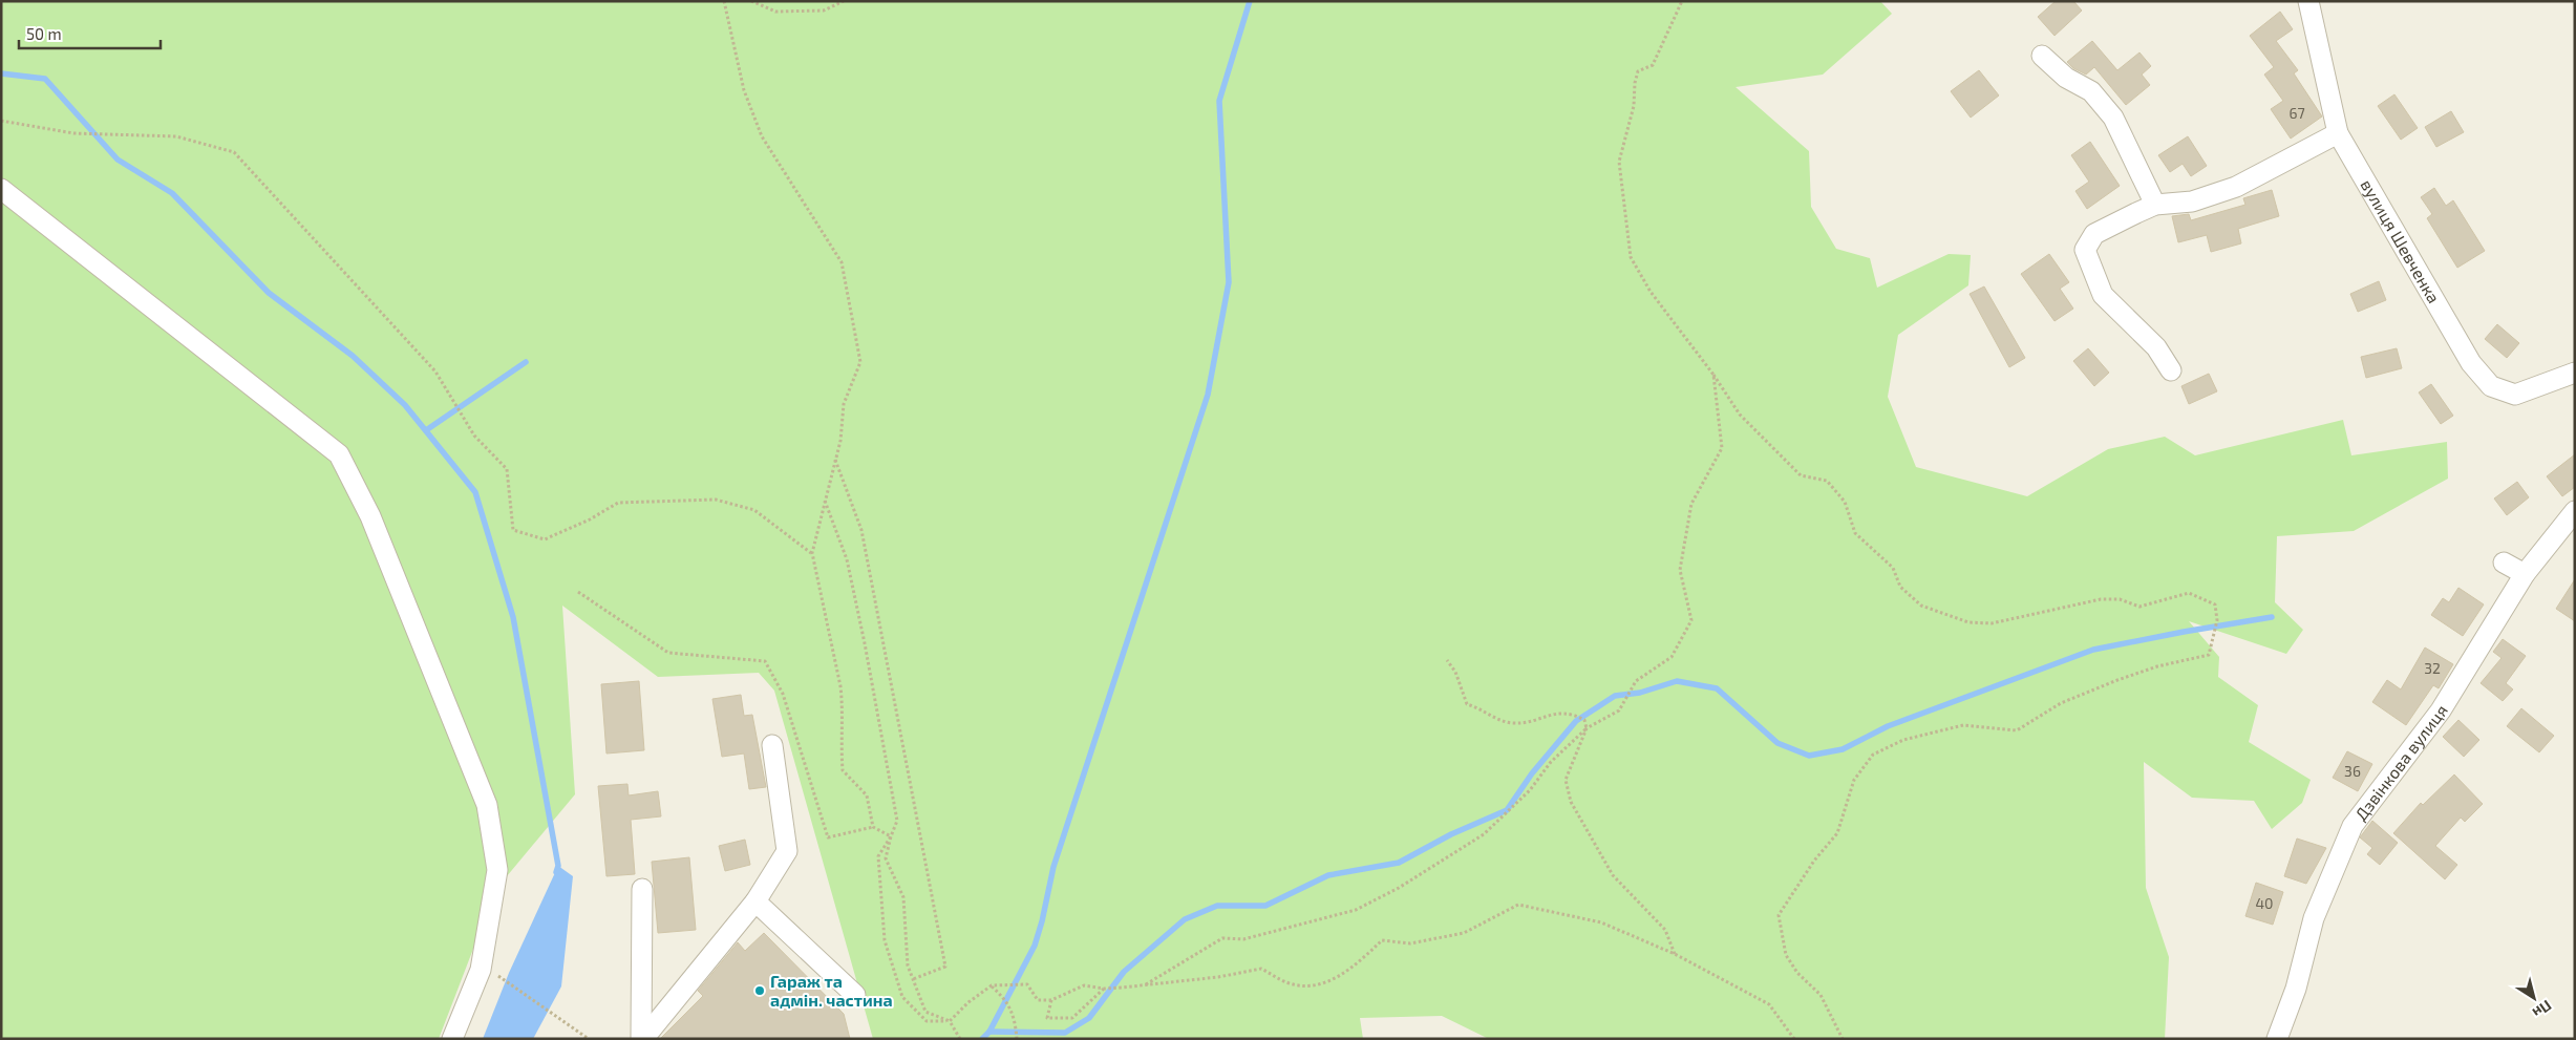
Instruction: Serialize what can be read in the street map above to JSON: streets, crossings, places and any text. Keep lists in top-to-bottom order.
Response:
{
  "streets": {
    "street": ["вулиця Шевченка", "Дзвінкова вулиця"]
  },
  "places": ["Гараж та адмін. частина"],
  "house_numbers": [
    "67",
    "32",
    "36",
    "40"
  ],
  "scale_bar": "50 m",
  "north": "bottom right"
}
